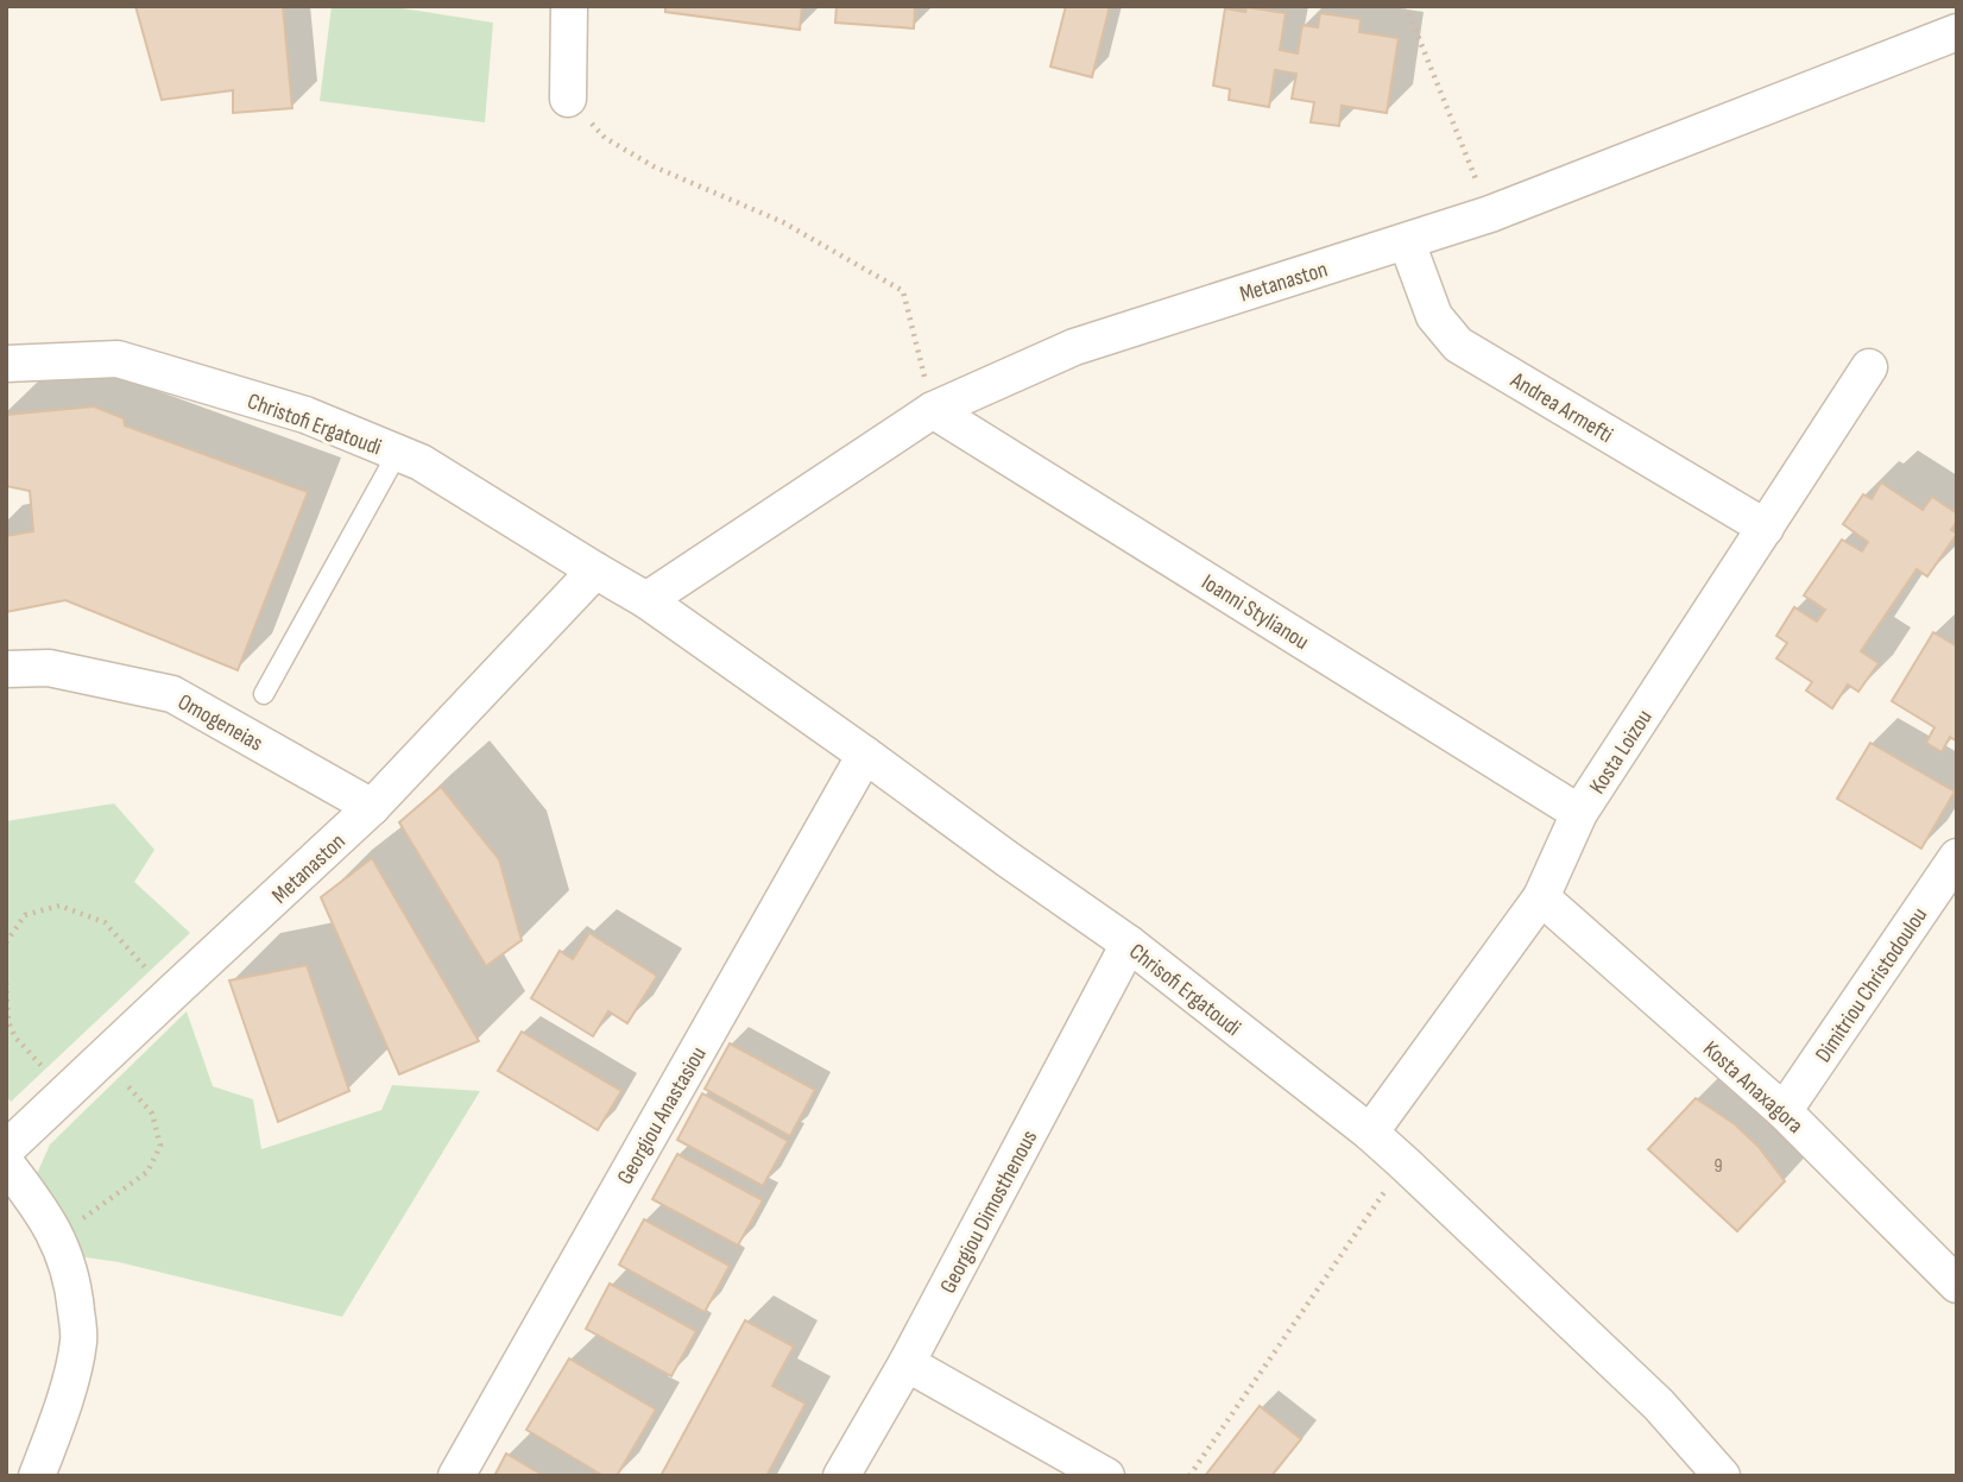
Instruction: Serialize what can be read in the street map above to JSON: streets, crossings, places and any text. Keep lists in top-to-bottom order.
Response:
{
  "streets": {
    "street": [
      "Metanaston",
      "Andrea Armefti",
      "Christofi Ergatoudi",
      "Ioanni Stylianou",
      "Omogeneias",
      "Kosta Loizou",
      "Dimitriou Christodoulou",
      "Chrisofi Ergatoudi",
      "Kosta Anaxagora",
      "Georgiou Anastasiou",
      "Georgiou Dimosthenous"
    ]
  },
  "crossings": [
    ["Metanaston", "Andrea Armefti"],
    ["Metanaston", "Christofi Ergatoudi"],
    ["Metanaston", "Ioanni Stylianou"],
    ["Metanaston", "Omogeneias"],
    ["Metanaston", "Chrisofi Ergatoudi"],
    ["Andrea Armefti", "Kosta Loizou"],
    ["Christofi Ergatoudi", "Chrisofi Ergatoudi"],
    ["Ioanni Stylianou", "Kosta Loizou"],
    ["Kosta Loizou", "Chrisofi Ergatoudi"],
    ["Kosta Loizou", "Kosta Anaxagora"],
    ["Dimitriou Christodoulou", "Kosta Anaxagora"],
    ["Chrisofi Ergatoudi", "Georgiou Anastasiou"],
    ["Chrisofi Ergatoudi", "Georgiou Dimosthenous"]
  ],
  "house_numbers": ["9"]
}
